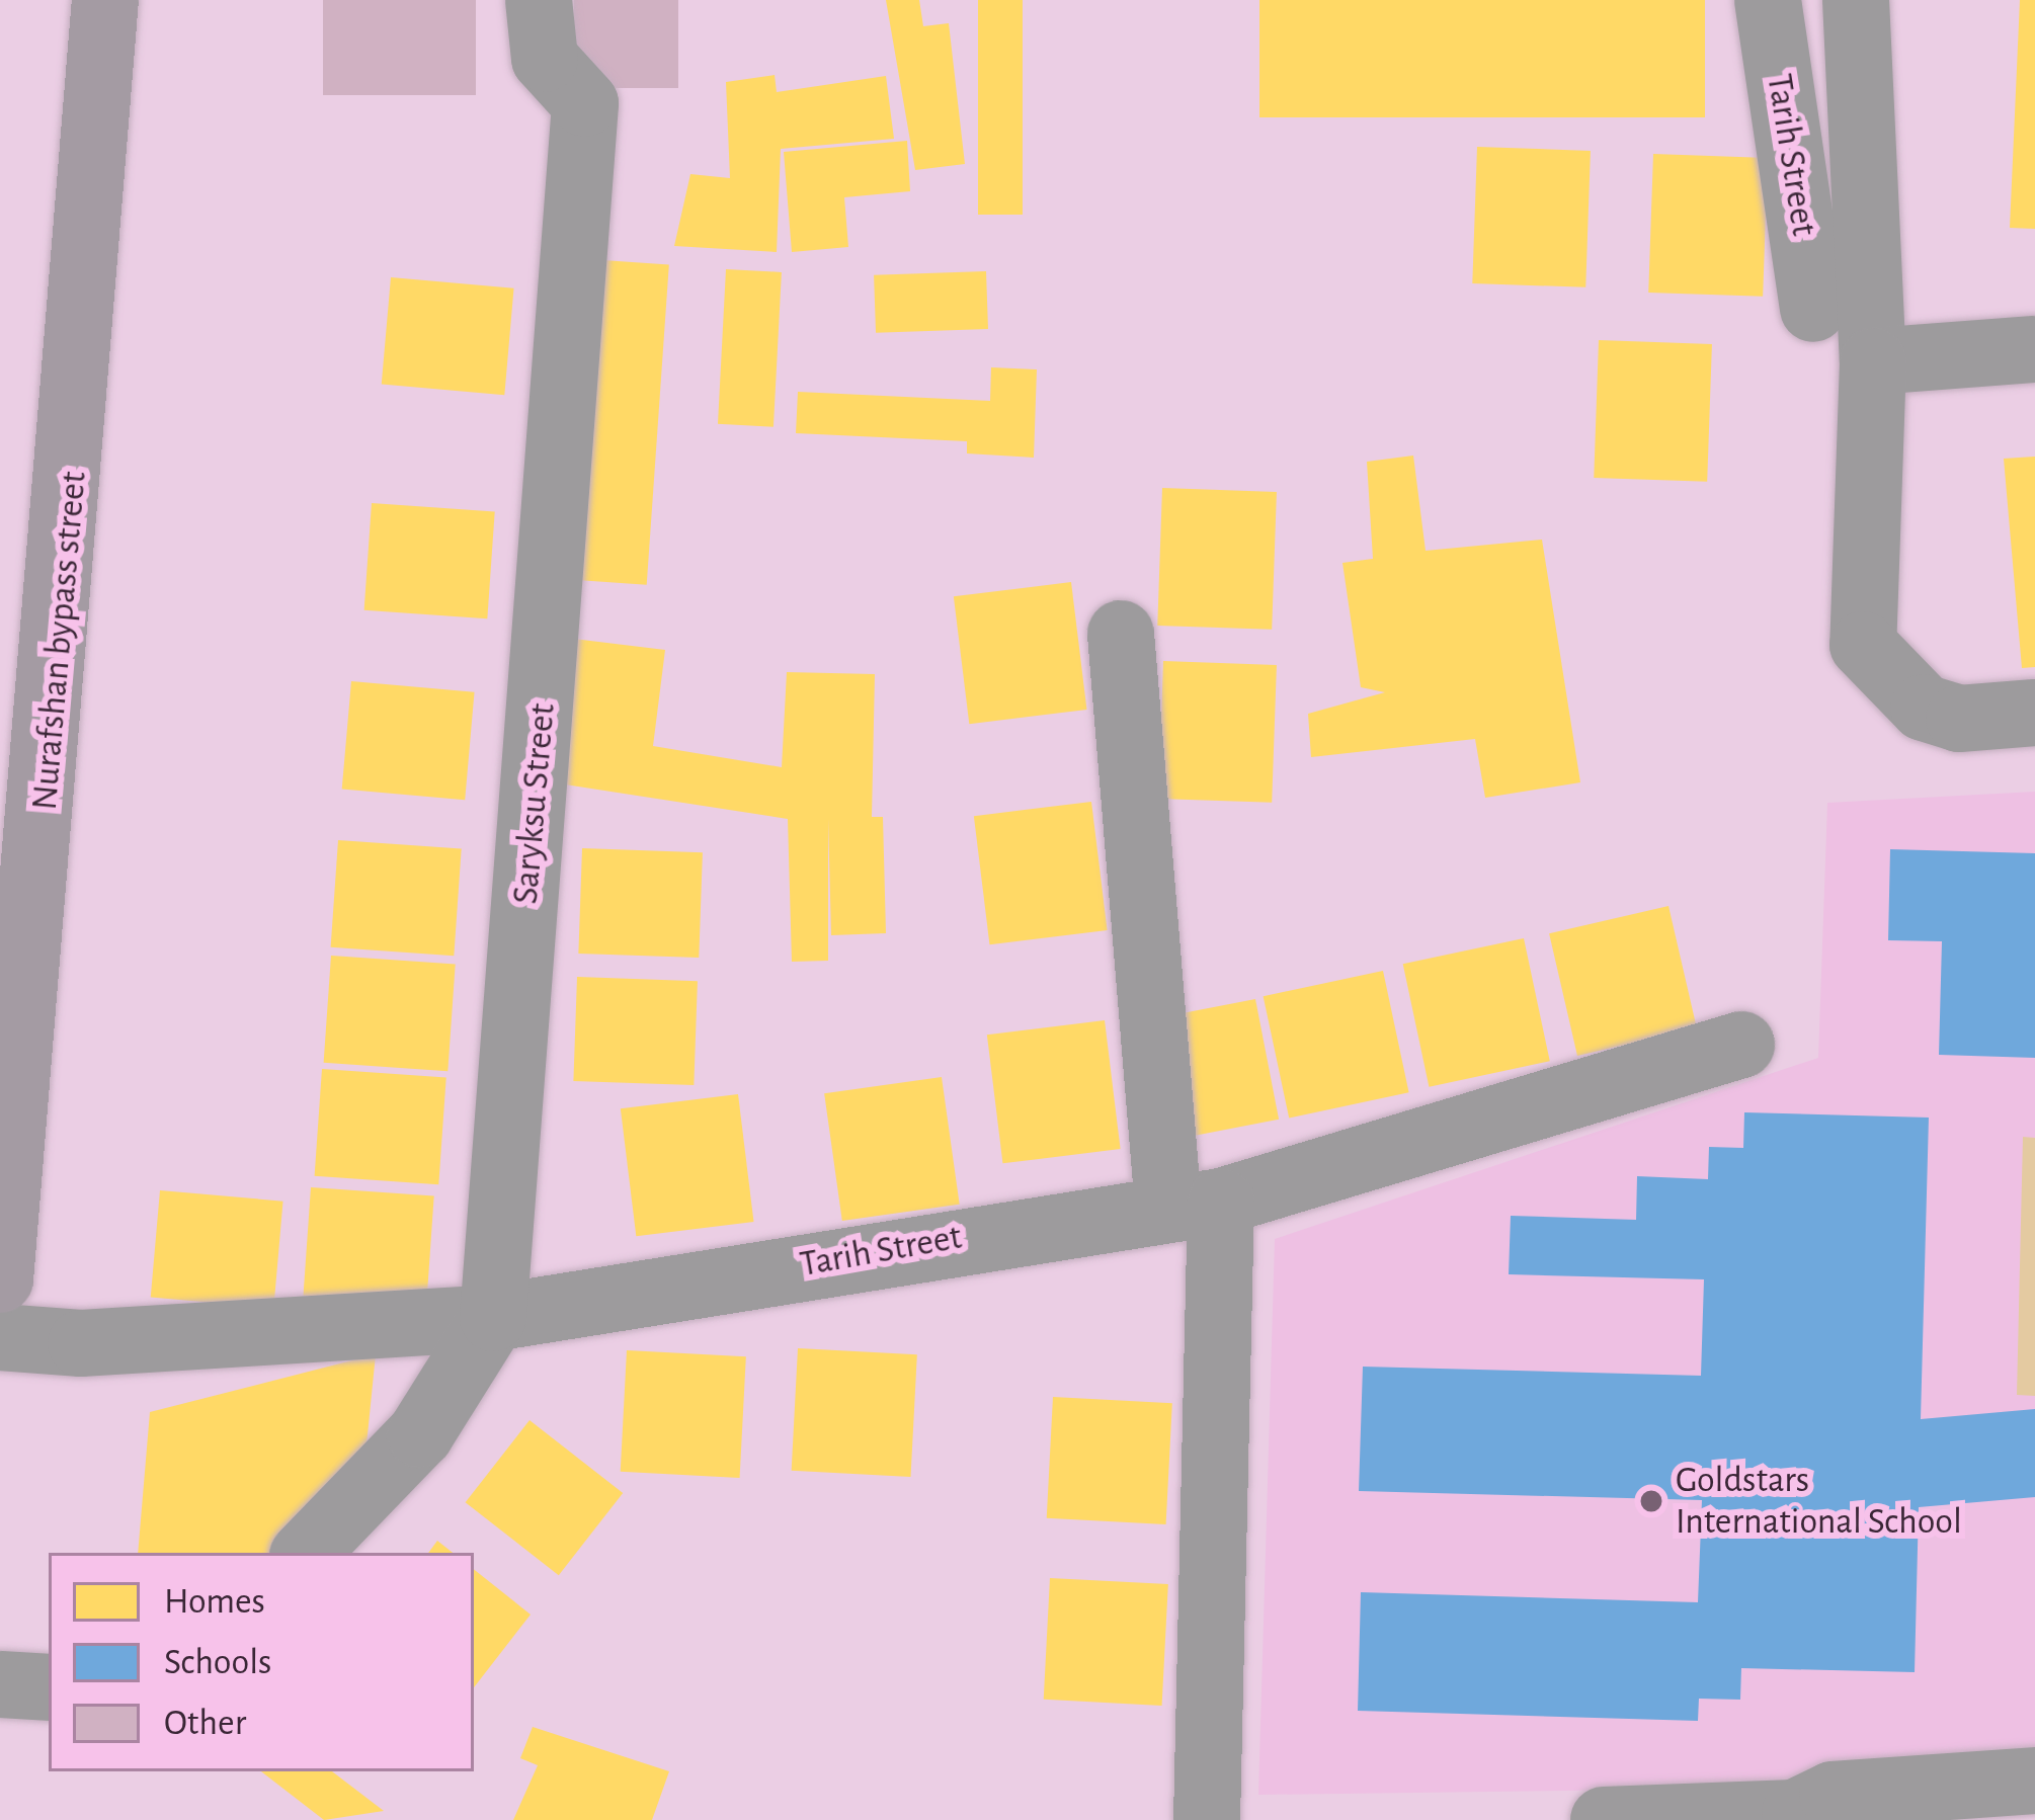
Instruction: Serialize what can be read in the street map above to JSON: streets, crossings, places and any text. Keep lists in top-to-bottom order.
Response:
{
  "streets": {
    "main road": ["Nurafshan bypass street"],
    "street": ["Tarih Street", "Saryksu Street"]
  },
  "crossings": [
    ["Tarih Street", "Saryksu Street"]
  ],
  "places": ["Goldstars International School"],
  "legend": ["Homes", "Schools", "Other"]
}
